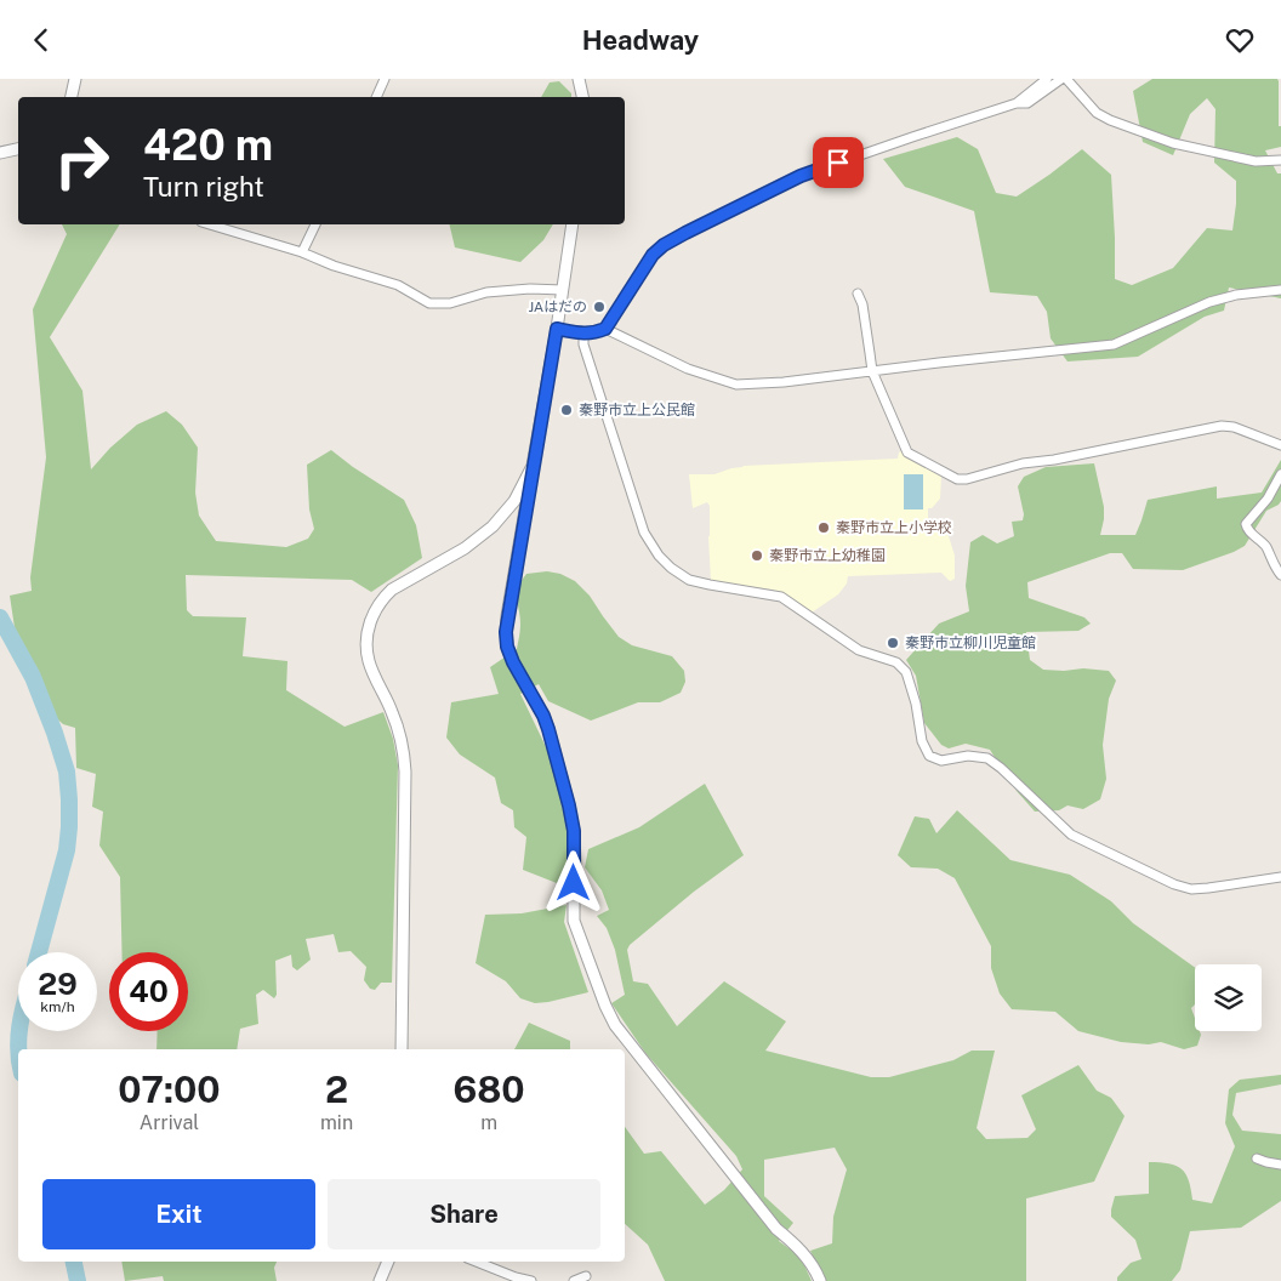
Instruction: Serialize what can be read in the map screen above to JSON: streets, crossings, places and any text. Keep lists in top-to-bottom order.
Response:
{
  "places": [
    "JAはだの",
    "秦野市立上公民館",
    "秦野市立上小学校",
    "秦野市立上幼稚園",
    "秦野市立柳川児童館"
  ],
  "page": {
    "header": "Headway",
    "turn": ["420 m", "Turn right"],
    "speed": "29 km/h",
    "limit": "40",
    "eta": [
      "07:00",
      "Arrival",
      "2",
      "min",
      "680",
      "m"
    ],
    "buttons": ["Exit", "Share"]
  }
}
